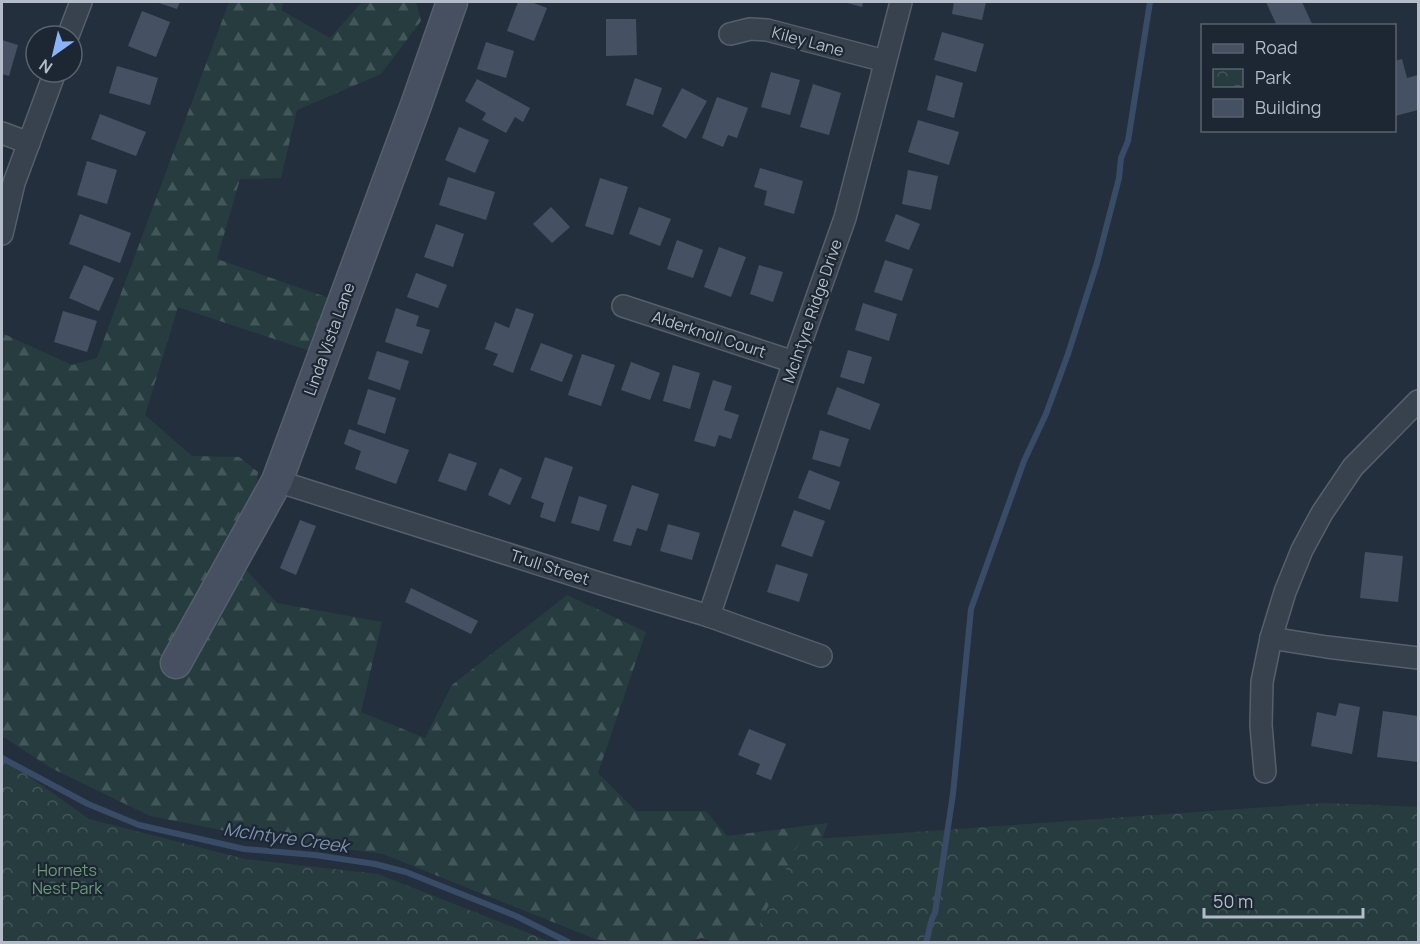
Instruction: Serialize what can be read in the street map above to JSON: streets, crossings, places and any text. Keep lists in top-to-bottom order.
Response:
{
  "streets": {
    "street": [
      "Kiley Lane",
      "McIntyre Ridge Drive",
      "Alderknoll Court",
      "Linda Vista Lane",
      "Trull Street"
    ]
  },
  "crossings": [
    ["Kiley Lane", "McIntyre Ridge Drive"],
    ["McIntyre Ridge Drive", "Alderknoll Court"],
    ["McIntyre Ridge Drive", "Trull Street"],
    ["Linda Vista Lane", "Trull Street"]
  ],
  "water": ["McIntyre Creek"],
  "parks": ["Hornets Nest Park"],
  "legend": ["Road", "Park", "Building"],
  "scale_bar": "50 m",
  "north": "bottom left"
}
